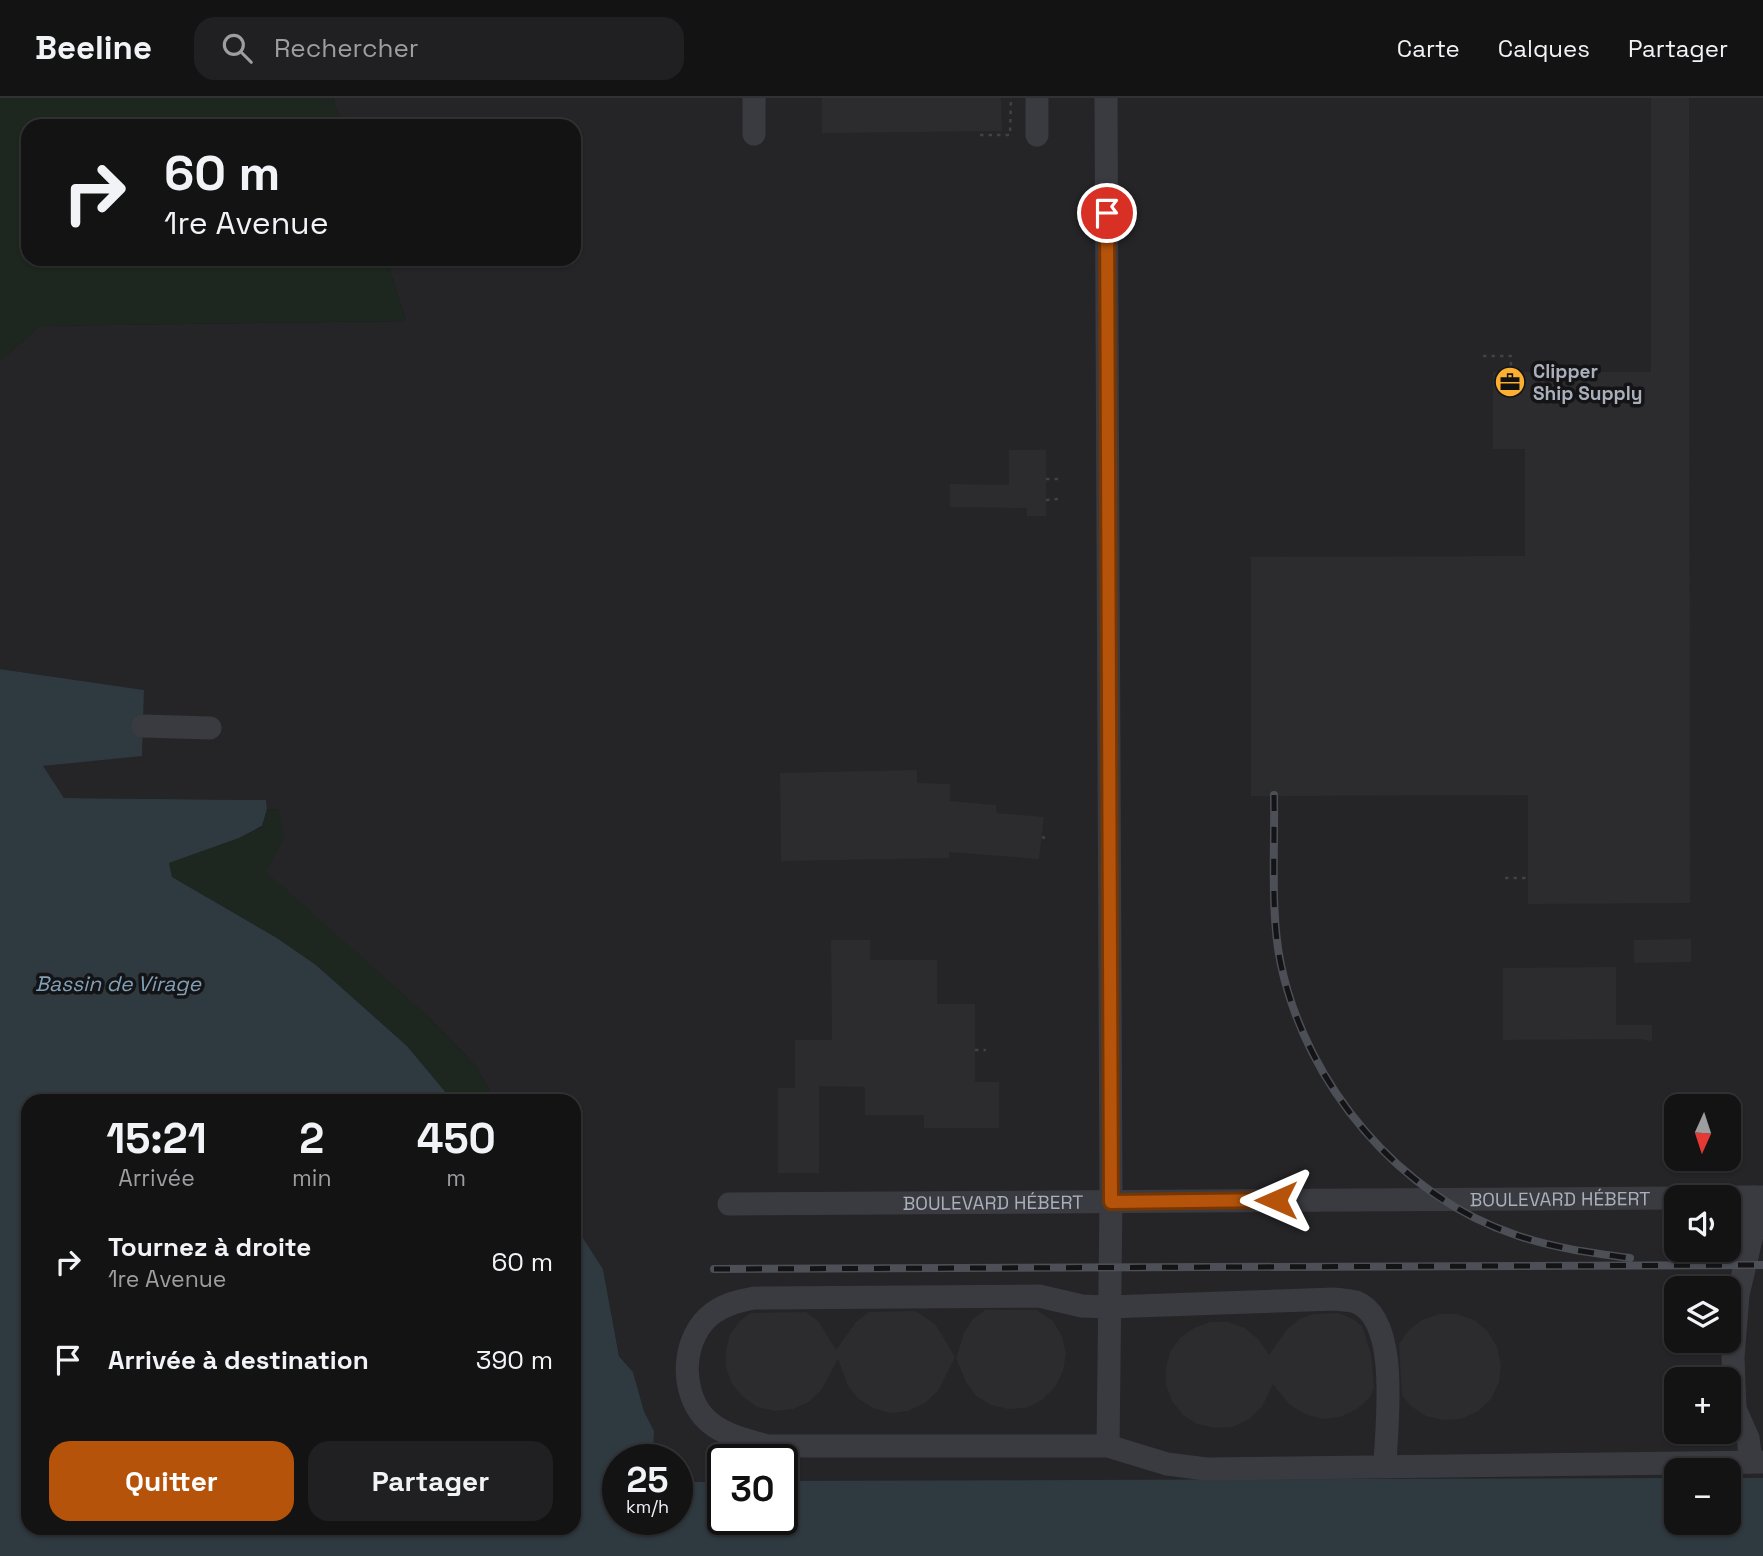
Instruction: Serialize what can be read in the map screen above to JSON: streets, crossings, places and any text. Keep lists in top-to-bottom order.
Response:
{
  "streets": {
    "street": ["BOULEVARD HÉBERT"]
  },
  "water": ["Bassin de Virage"],
  "places": {
    "office": ["Clipper Ship Supply"]
  },
  "north": "bottom",
  "page": {
    "header": "Beeline",
    "search": "Rechercher",
    "nav": ["Carte", "Calques", "Partager"],
    "turn": ["60 m", "1re Avenue"],
    "map_buttons": ["+", "−"],
    "eta": [
      "15:21",
      "Arrivée",
      "2",
      "min",
      "450",
      "m"
    ],
    "list": [
      {
        "name": "Tournez à droite",
        "note": "1re Avenue",
        "value": "60 m"
      },
      {
        "name": "Arrivée à destination",
        "value": "390 m"
      }
    ],
    "buttons": ["Quitter", "Partager"],
    "speed": "25 km/h",
    "limit": "30"
  }
}
